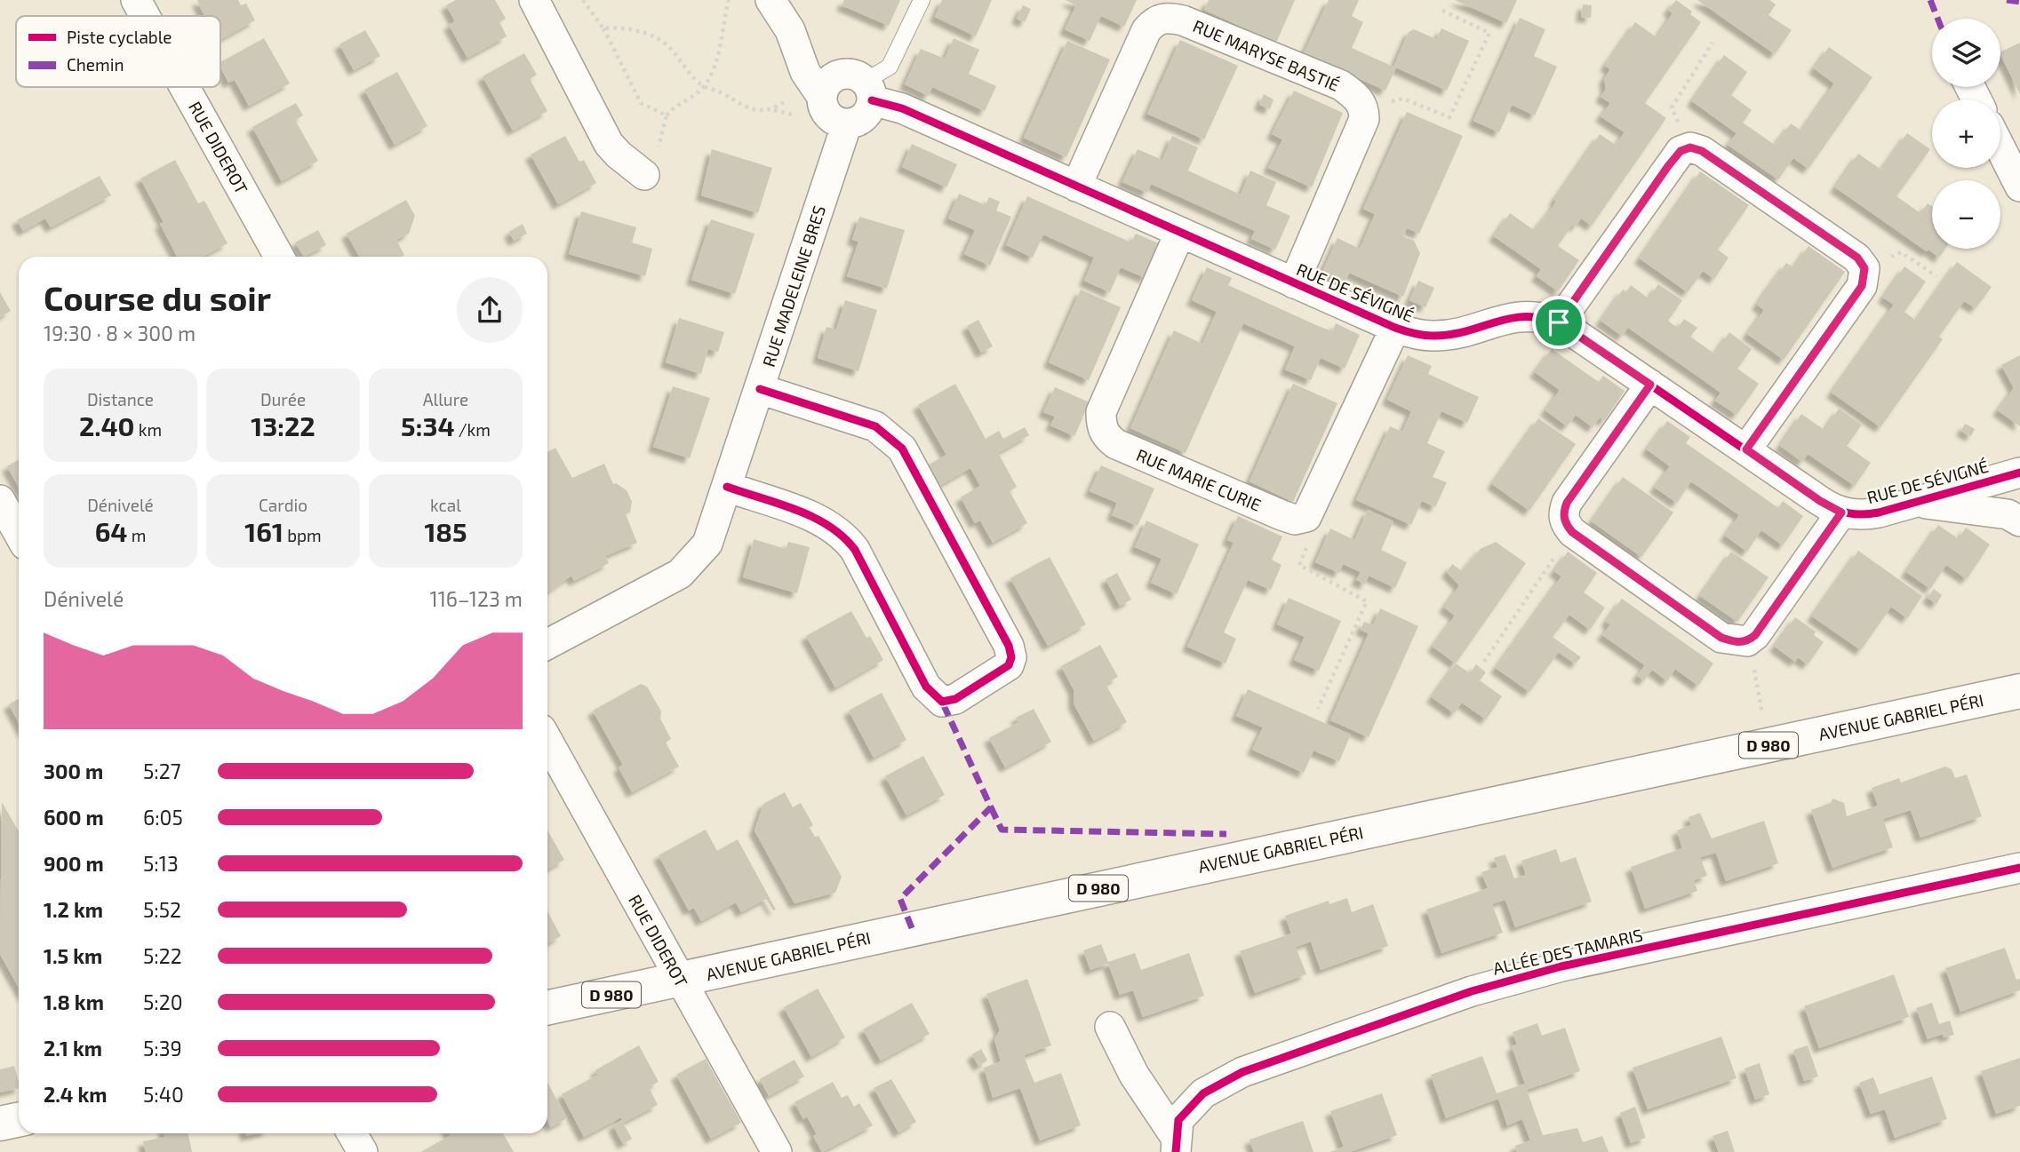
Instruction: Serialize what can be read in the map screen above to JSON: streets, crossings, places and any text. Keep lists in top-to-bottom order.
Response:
{
  "streets": {
    "main road": ["AVENUE GABRIEL PÉRI", "D 980"],
    "street": [
      "RUE MARYSE BASTIÉ",
      "RUE DIDEROT",
      "RUE MADELEINE BRES",
      "RUE DE SÉVIGNÉ",
      "RUE MARIE CURIE",
      "ALLÉE DES TAMARIS"
    ]
  },
  "crossings": [
    ["RUE MARYSE BASTIÉ", "RUE DE SÉVIGNÉ"],
    ["RUE DIDEROT", "AVENUE GABRIEL PÉRI"],
    ["RUE MADELEINE BRES", "RUE DE SÉVIGNÉ"],
    ["RUE DE SÉVIGNÉ", "RUE MARIE CURIE"]
  ],
  "legend": ["Piste cyclable", "Chemin"],
  "page": {
    "map_buttons": ["+", "−"],
    "heading": ["Course du soir", "19:30 · 8 × 300 m"],
    "stats": [
      ["Distance", "2.40 km"],
      ["Durée", "13:22"],
      ["Allure", "5:34 /km"],
      ["Dénivelé", "64 m"],
      ["Cardio", "161 bpm"],
      ["kcal", "185"]
    ],
    "chart": ["Dénivelé", "116–123 m"],
    "list": [
      {
        "name": "300 m",
        "note": "5:27"
      },
      {
        "name": "600 m",
        "note": "6:05"
      },
      {
        "name": "900 m",
        "note": "5:13"
      },
      {
        "name": "1.2 km",
        "note": "5:52"
      },
      {
        "name": "1.5 km",
        "note": "5:22"
      },
      {
        "name": "1.8 km",
        "note": "5:20"
      },
      {
        "name": "2.1 km",
        "note": "5:39"
      },
      {
        "name": "2.4 km",
        "note": "5:40"
      }
    ]
  }
}
